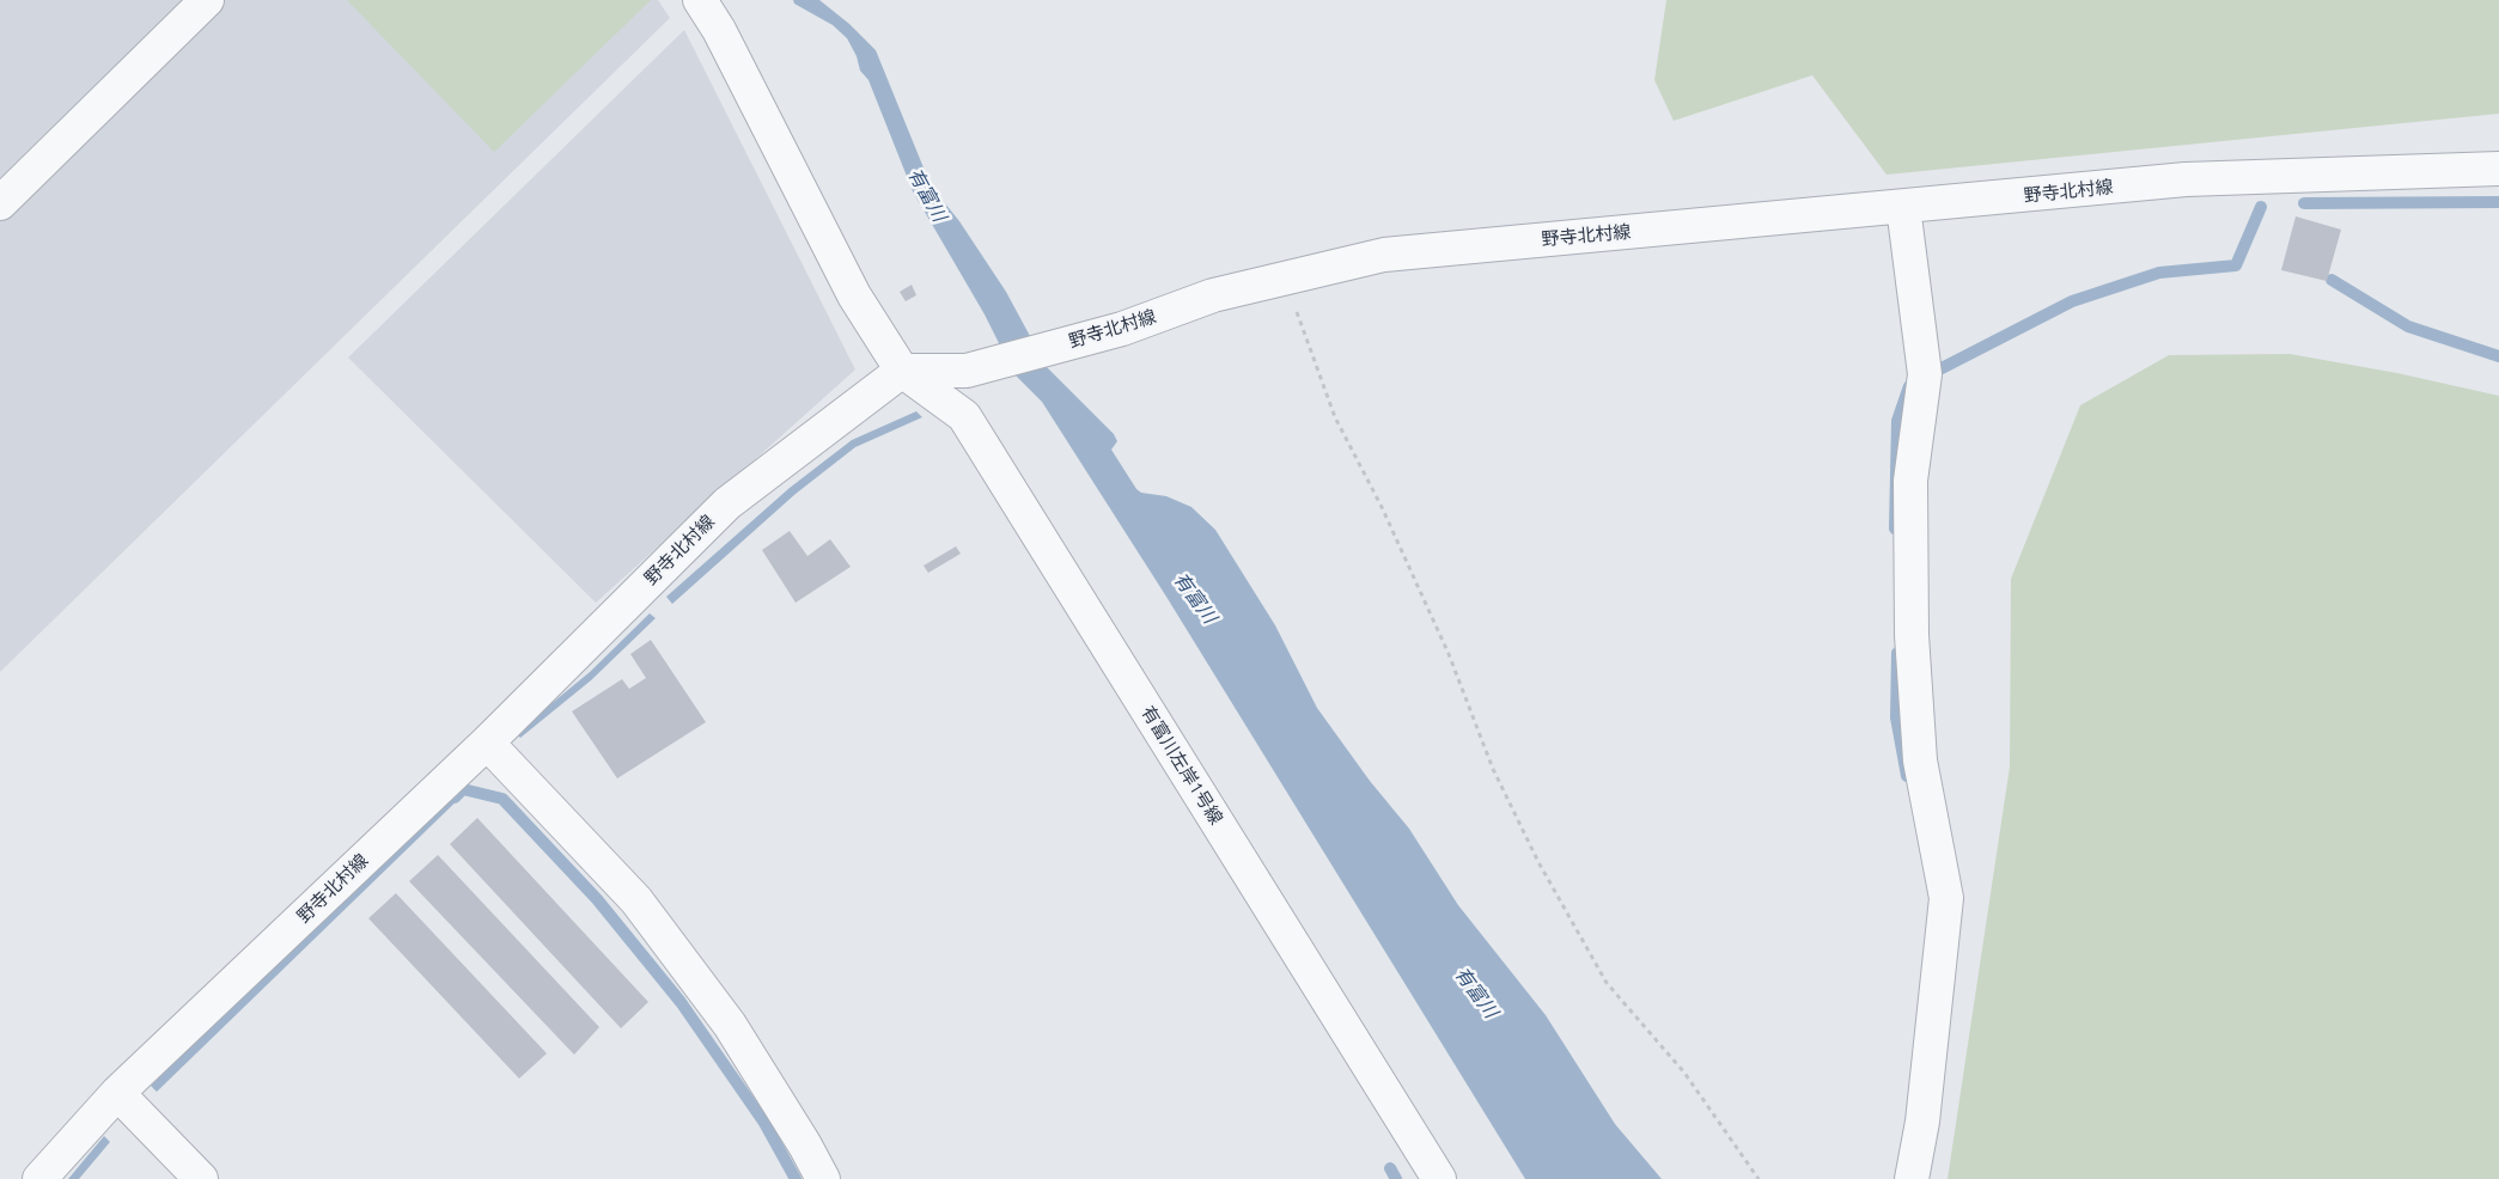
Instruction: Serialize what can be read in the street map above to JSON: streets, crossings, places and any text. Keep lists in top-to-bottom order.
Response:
{
  "streets": {
    "street": ["野寺北村線", "有富川左岸1号線"]
  },
  "crossings": [
    ["野寺北村線", "有富川左岸1号線"]
  ],
  "water": ["有富川"]
}
